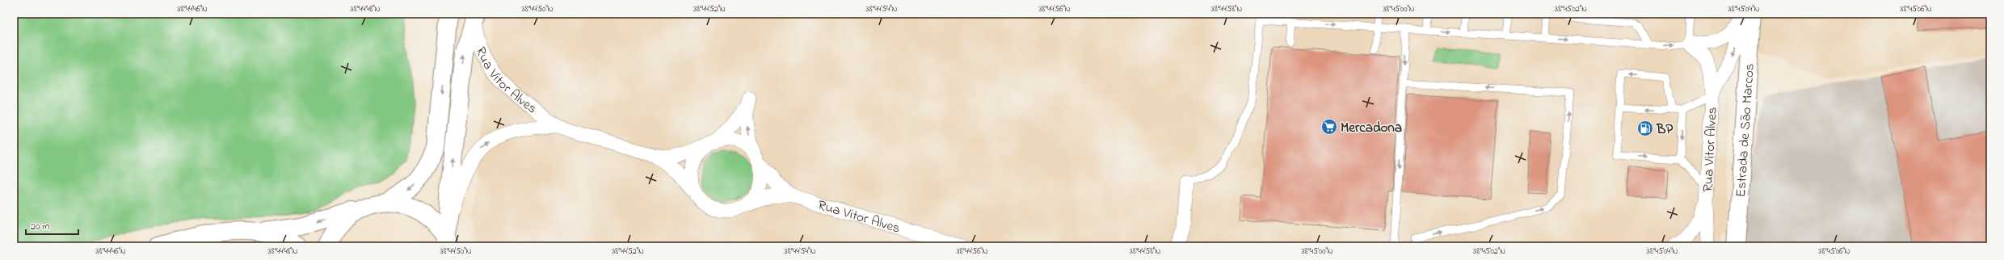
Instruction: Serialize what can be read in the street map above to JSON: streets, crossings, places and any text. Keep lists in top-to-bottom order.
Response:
{
  "streets": {
    "street": ["Rua Vitor Alves", "Estrada de São Marcos"]
  },
  "crossings": [
    ["Rua Vitor Alves", "Estrada de São Marcos"]
  ],
  "places": {
    "supermarket": ["Mercadona"],
    "fuel station": ["BP"]
  },
  "scale_bar": "20 m",
  "coordinates": [
    "38°44'46\"N",
    "38°44'48\"N",
    "38°44'50\"N",
    "38°44'52\"N",
    "38°44'54\"N",
    "38°44'56\"N",
    "38°44'58\"N",
    "38°45'00\"N",
    "38°45'02\"N",
    "38°45'04\"N",
    "38°45'06\"N"
  ]
}
